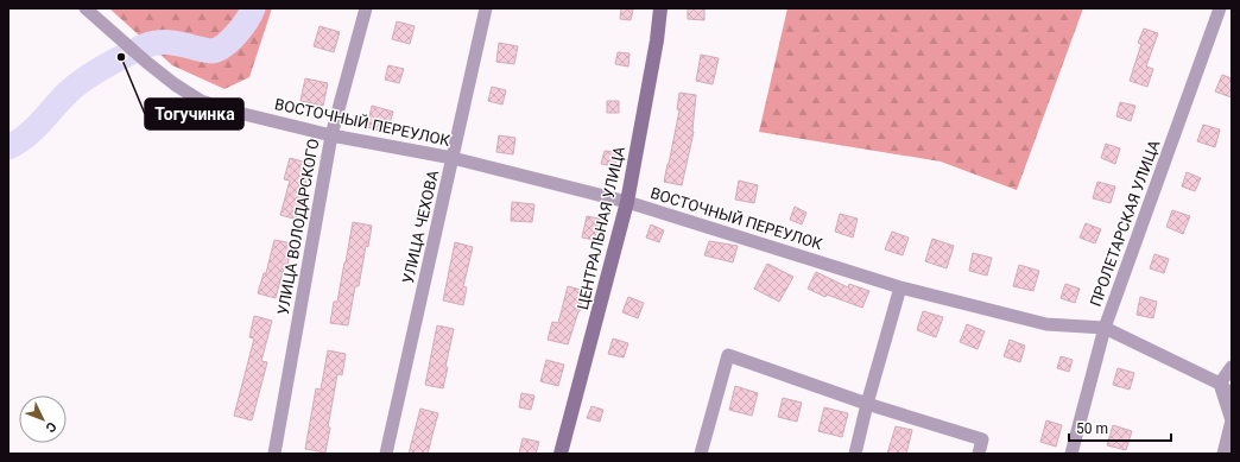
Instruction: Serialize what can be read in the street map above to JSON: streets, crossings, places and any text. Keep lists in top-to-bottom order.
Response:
{
  "streets": {
    "main road": ["ЦЕНТРАЛЬНАЯ УЛИЦА"],
    "street": [
      "ВОСТОЧНЫЙ ПЕРЕУЛОК",
      "ПРОЛЕТАРСКАЯ УЛИЦА",
      "УЛИЦА ВОЛОДАРСКОГО",
      "УЛИЦА ЧЕХОВА"
    ]
  },
  "crossings": [
    ["ВОСТОЧНЫЙ ПЕРЕУЛОК", "ПРОЛЕТАРСКАЯ УЛИЦА"],
    ["ВОСТОЧНЫЙ ПЕРЕУЛОК", "УЛИЦА ВОЛОДАРСКОГО"],
    ["ВОСТОЧНЫЙ ПЕРЕУЛОК", "УЛИЦА ЧЕХОВА"],
    ["ВОСТОЧНЫЙ ПЕРЕУЛОК", "ЦЕНТРАЛЬНАЯ УЛИЦА"]
  ],
  "places": ["Тогучинка"],
  "scale_bar": "50 m",
  "north": "bottom right"
}
